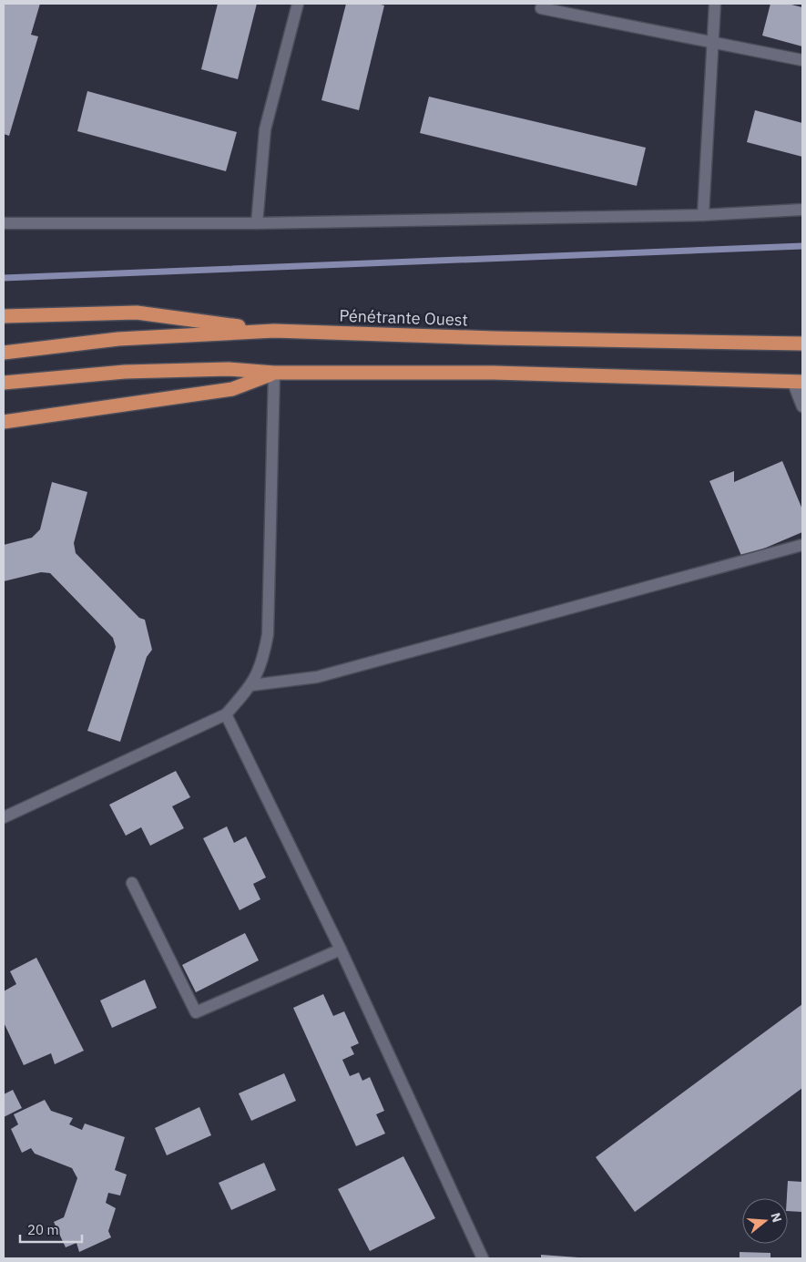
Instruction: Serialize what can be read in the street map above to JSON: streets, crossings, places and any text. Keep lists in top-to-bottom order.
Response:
{
  "streets": {
    "highway": ["Pénétrante Ouest"]
  },
  "scale_bar": "20 m",
  "north": "right"
}
